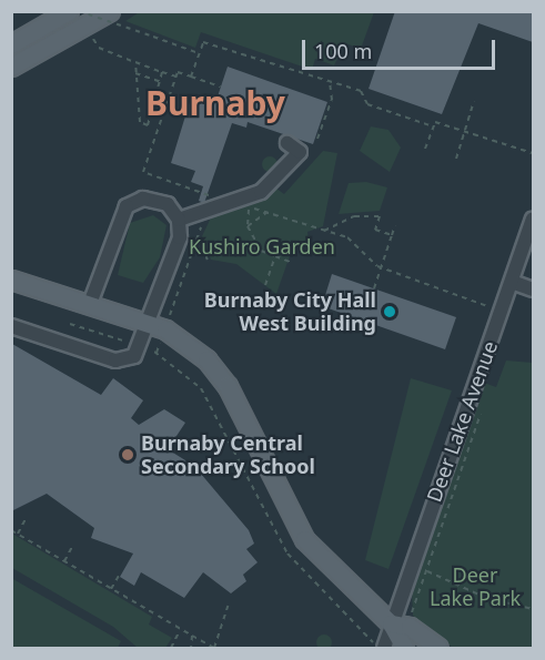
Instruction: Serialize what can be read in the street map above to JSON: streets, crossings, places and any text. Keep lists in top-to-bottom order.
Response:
{
  "streets": {
    "street": ["Deer Lake Avenue"]
  },
  "districts": ["Burnaby"],
  "parks": ["Kushiro Garden", "Deer Lake Park"],
  "places": ["Burnaby City Hall West Building", "Burnaby Central Secondary School"],
  "scale_bar": "100 m"
}
